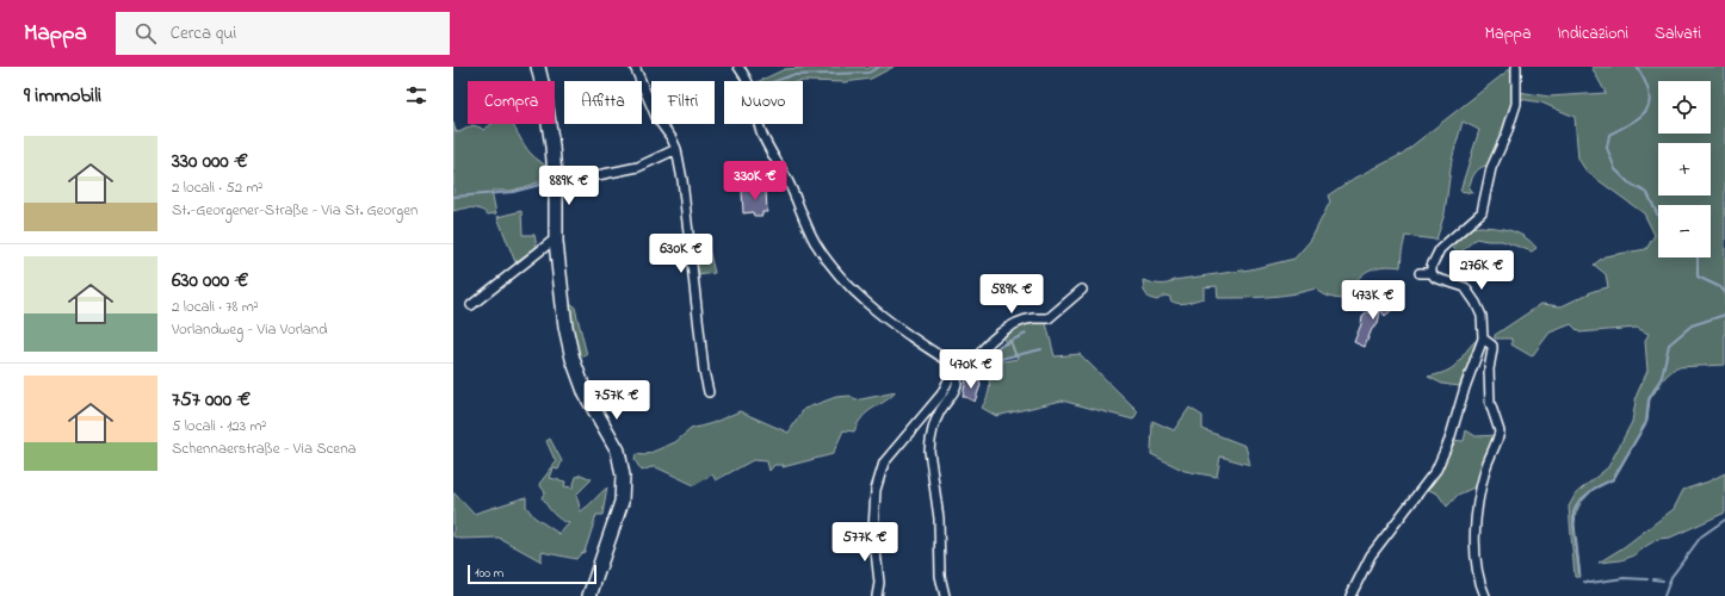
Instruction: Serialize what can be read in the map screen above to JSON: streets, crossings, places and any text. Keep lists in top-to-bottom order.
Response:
{
  "scale_bar": "100 m",
  "page": {
    "header": "Mappa",
    "search": "Cerca qui",
    "nav": ["Mappa", "Indicazioni", "Salvati"],
    "heading": "9 immobili",
    "map_buttons": ["+", "−"],
    "chip": [
      "Compra",
      "Affitta",
      "Filtri",
      "Nuovo"
    ],
    "list": [
      {
        "name": "330 000 €",
        "note": "2 locali · 52 m² · St.-Georgener-Straße - Via St. Georgen"
      },
      {
        "name": "630 000 €",
        "note": "2 locali · 78 m² · Vorlandweg - Via Vorland"
      },
      {
        "name": "757 000 €",
        "note": "5 locali · 123 m² · Schennaerstraße - Via Scena"
      }
    ],
    "price": [
      "330K €",
      "889K €",
      "630K €",
      "276K €",
      "589K €",
      "473K €",
      "470K €",
      "757K €",
      "577K €"
    ],
    "scale": "100 m"
  }
}
